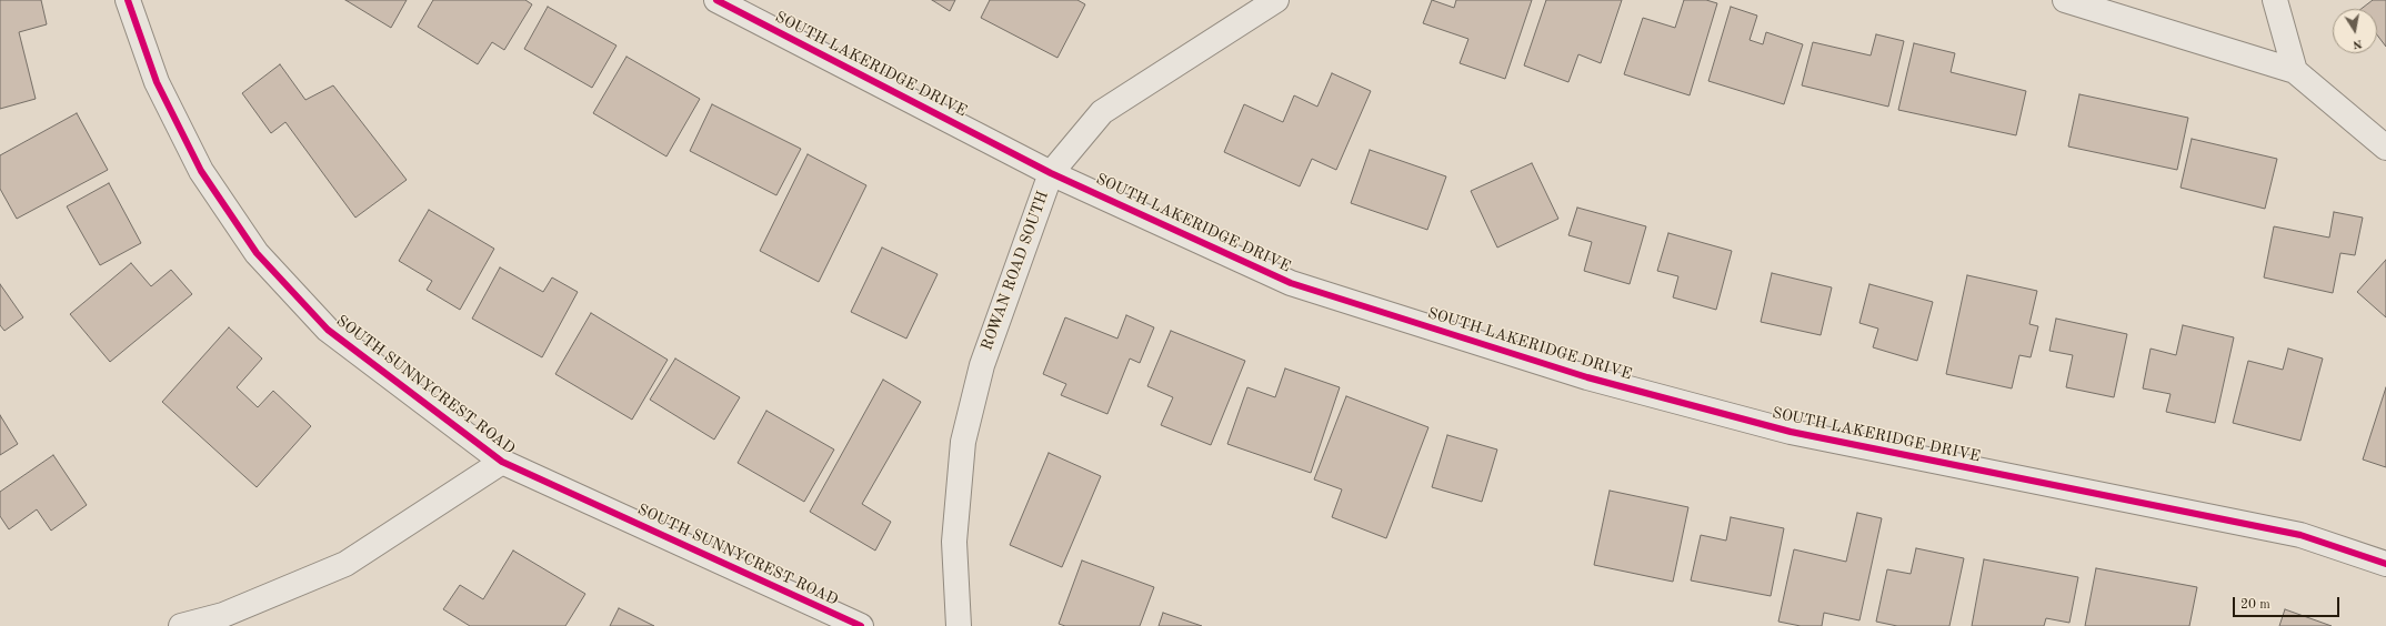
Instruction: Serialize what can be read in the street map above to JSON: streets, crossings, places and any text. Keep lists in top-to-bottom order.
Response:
{
  "streets": {
    "street": ["SOUTH LAKERIDGE DRIVE", "ROWAN ROAD SOUTH", "SOUTH SUNNYCREST ROAD"]
  },
  "crossings": [
    ["SOUTH LAKERIDGE DRIVE", "ROWAN ROAD SOUTH"]
  ],
  "scale_bar": "20 m",
  "north": "bottom"
}
